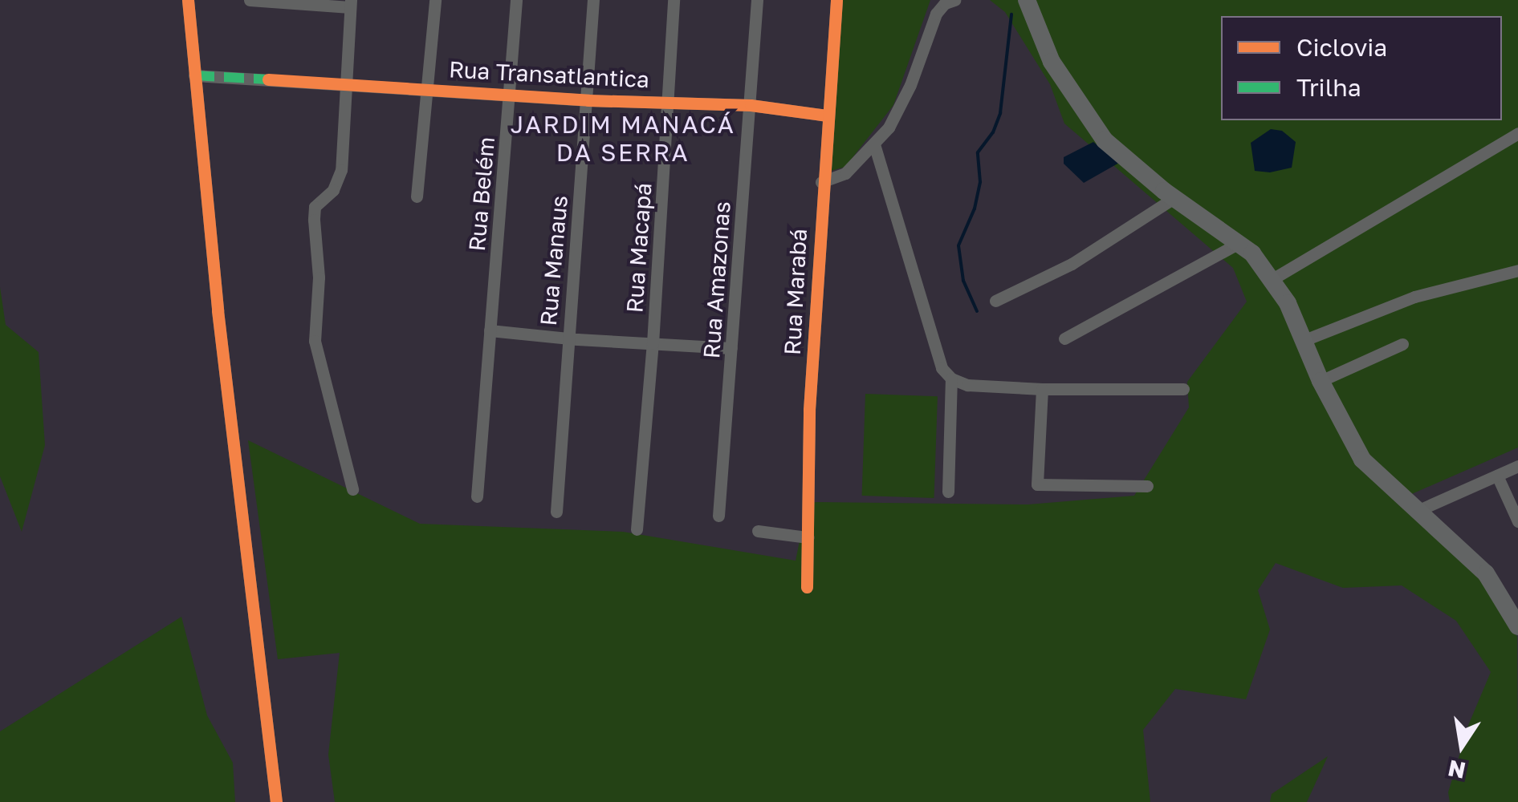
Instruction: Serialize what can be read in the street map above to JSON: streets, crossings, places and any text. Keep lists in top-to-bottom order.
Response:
{
  "streets": {
    "street": [
      "Rua Transatlantica",
      "Rua Belém",
      "Rua Macapá",
      "Rua Manaus",
      "Rua Amazonas",
      "Rua Marabá"
    ]
  },
  "crossings": [
    ["Rua Transatlantica", "Rua Belém"],
    ["Rua Transatlantica", "Rua Macapá"],
    ["Rua Transatlantica", "Rua Manaus"],
    ["Rua Transatlantica", "Rua Amazonas"],
    ["Rua Transatlantica", "Rua Marabá"]
  ],
  "districts": ["JARDIM MANACÁ DA SERRA"],
  "legend": ["Ciclovia", "Trilha"],
  "north": "bottom"
}
